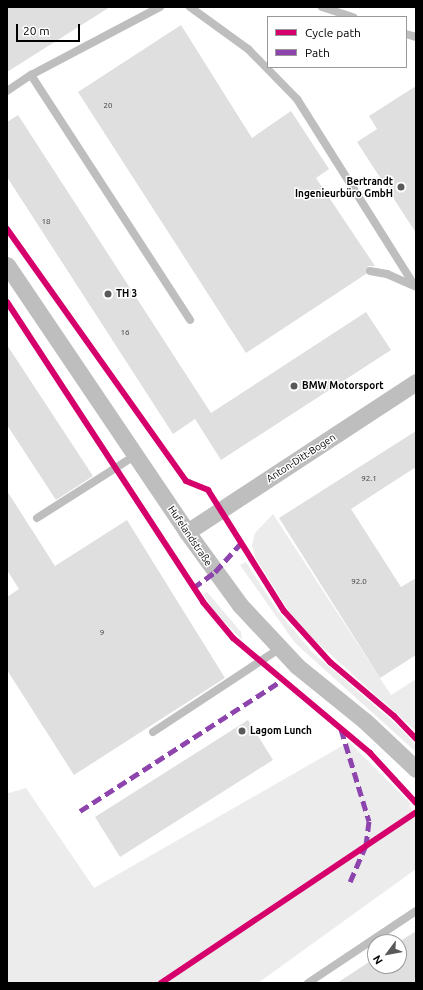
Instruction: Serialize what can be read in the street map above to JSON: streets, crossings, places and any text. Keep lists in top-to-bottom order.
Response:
{
  "streets": {
    "street": ["Anton-Ditt-Bogen", "Hufelandstraße"]
  },
  "crossings": [
    ["Anton-Ditt-Bogen", "Hufelandstraße"]
  ],
  "places": [
    "Bertrandt Ingenieurbüro GmbH",
    "TH 3",
    "BMW Motorsport",
    "Lagom Lunch"
  ],
  "house_numbers": [
    "20",
    "18",
    "16",
    "92.1",
    "92.0",
    "9"
  ],
  "legend": ["Cycle path", "Path"],
  "scale_bar": "20 m",
  "north": "bottom left"
}
